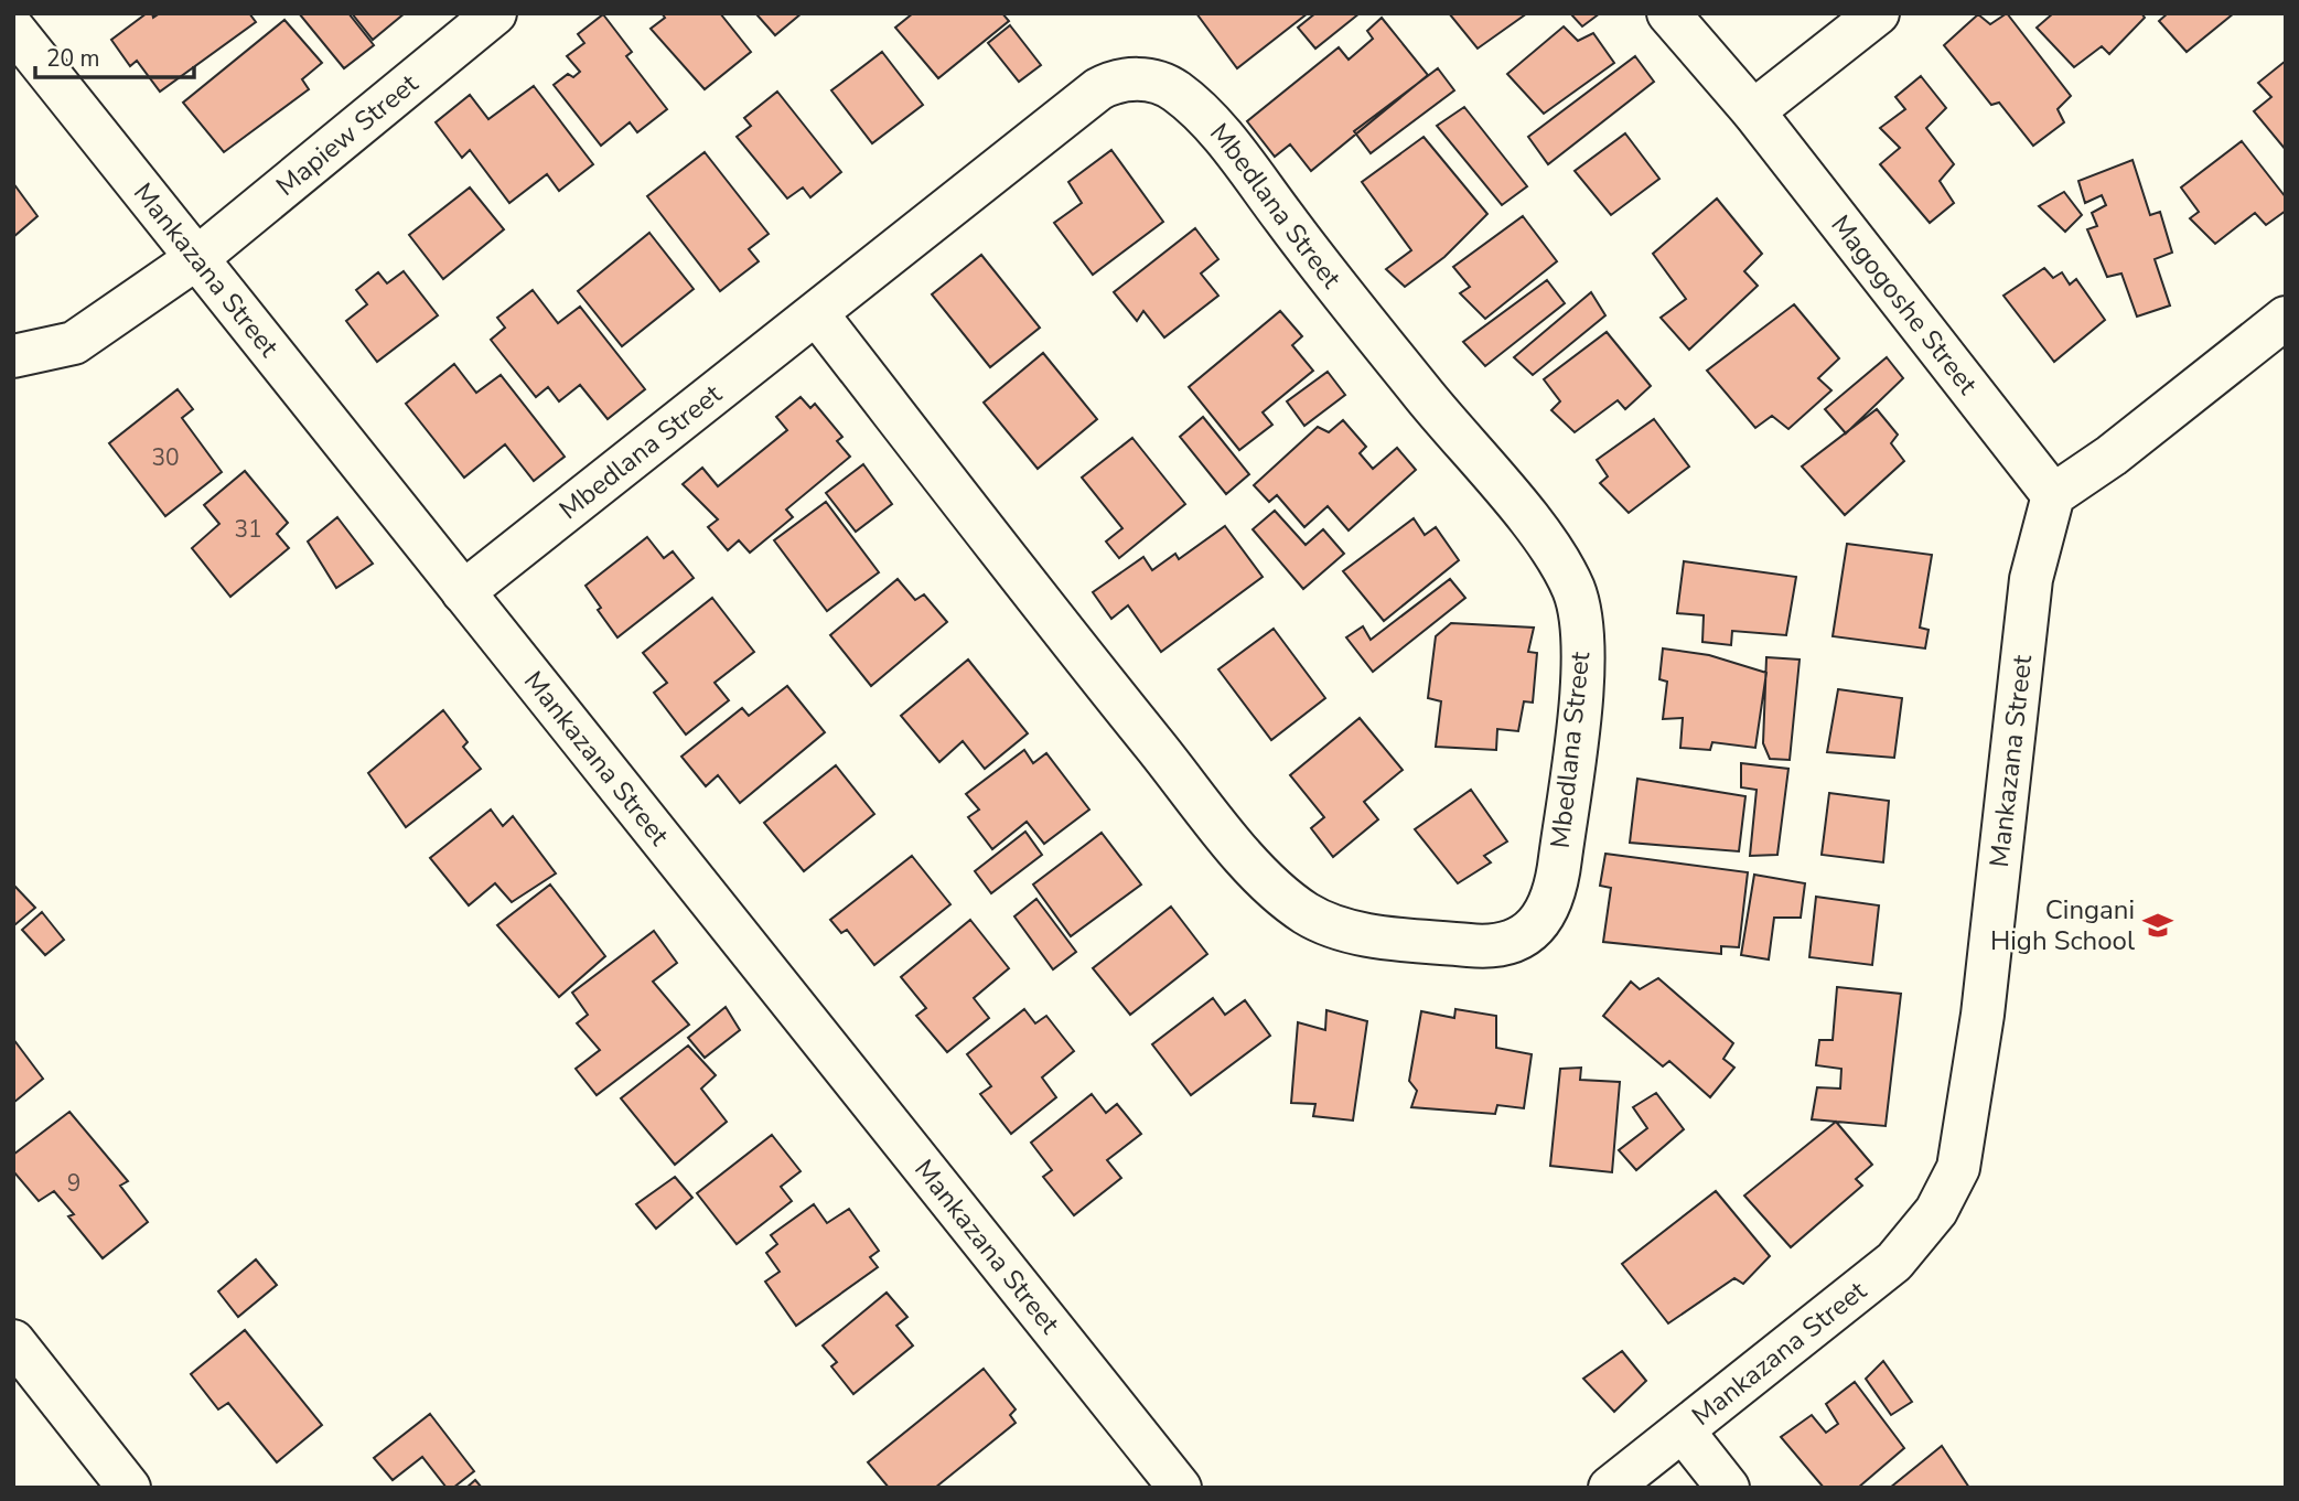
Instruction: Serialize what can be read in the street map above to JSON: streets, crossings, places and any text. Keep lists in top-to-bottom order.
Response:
{
  "streets": {
    "street": [
      "Mapiew Street",
      "Mbedlana Street",
      "Mankazana Street",
      "Magogoshe Street"
    ]
  },
  "crossings": [
    ["Mapiew Street", "Mankazana Street"],
    ["Mbedlana Street", "Mankazana Street"],
    ["Mankazana Street", "Magogoshe Street"]
  ],
  "places": {
    "school or university": ["Cingani High School"]
  },
  "house_numbers": ["30", "31", "9"],
  "scale_bar": "20 m"
}
